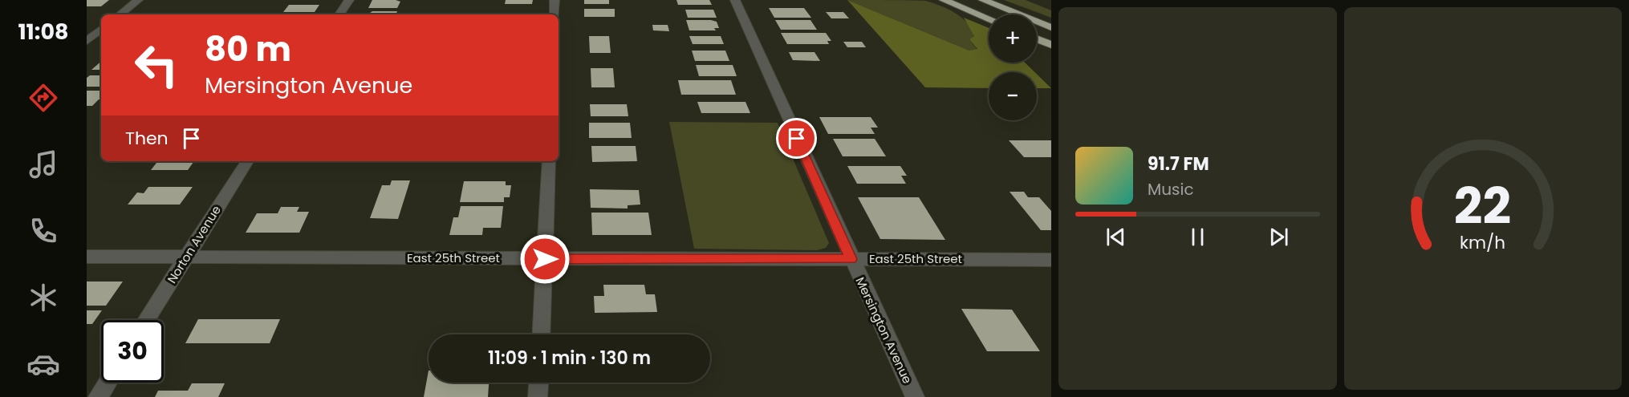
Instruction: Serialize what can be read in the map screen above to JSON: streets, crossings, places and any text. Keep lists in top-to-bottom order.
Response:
{
  "streets": {
    "street": ["Norton Avenue", "East 25th Street", "Mersington Avenue"]
  },
  "crossings": [
    ["Norton Avenue", "East 25th Street"],
    ["East 25th Street", "Mersington Avenue"]
  ],
  "page": {
    "tabs": "11:08",
    "map_buttons": ["+", "−"],
    "turn": ["80 m", "Mersington Avenue"],
    "then": "Then",
    "song": ["91.7 FM", "Music"],
    "limit": "30",
    "trip": "11:09 · 1 min · 130 m",
    "gauge": ["22", "km/h"]
  }
}
